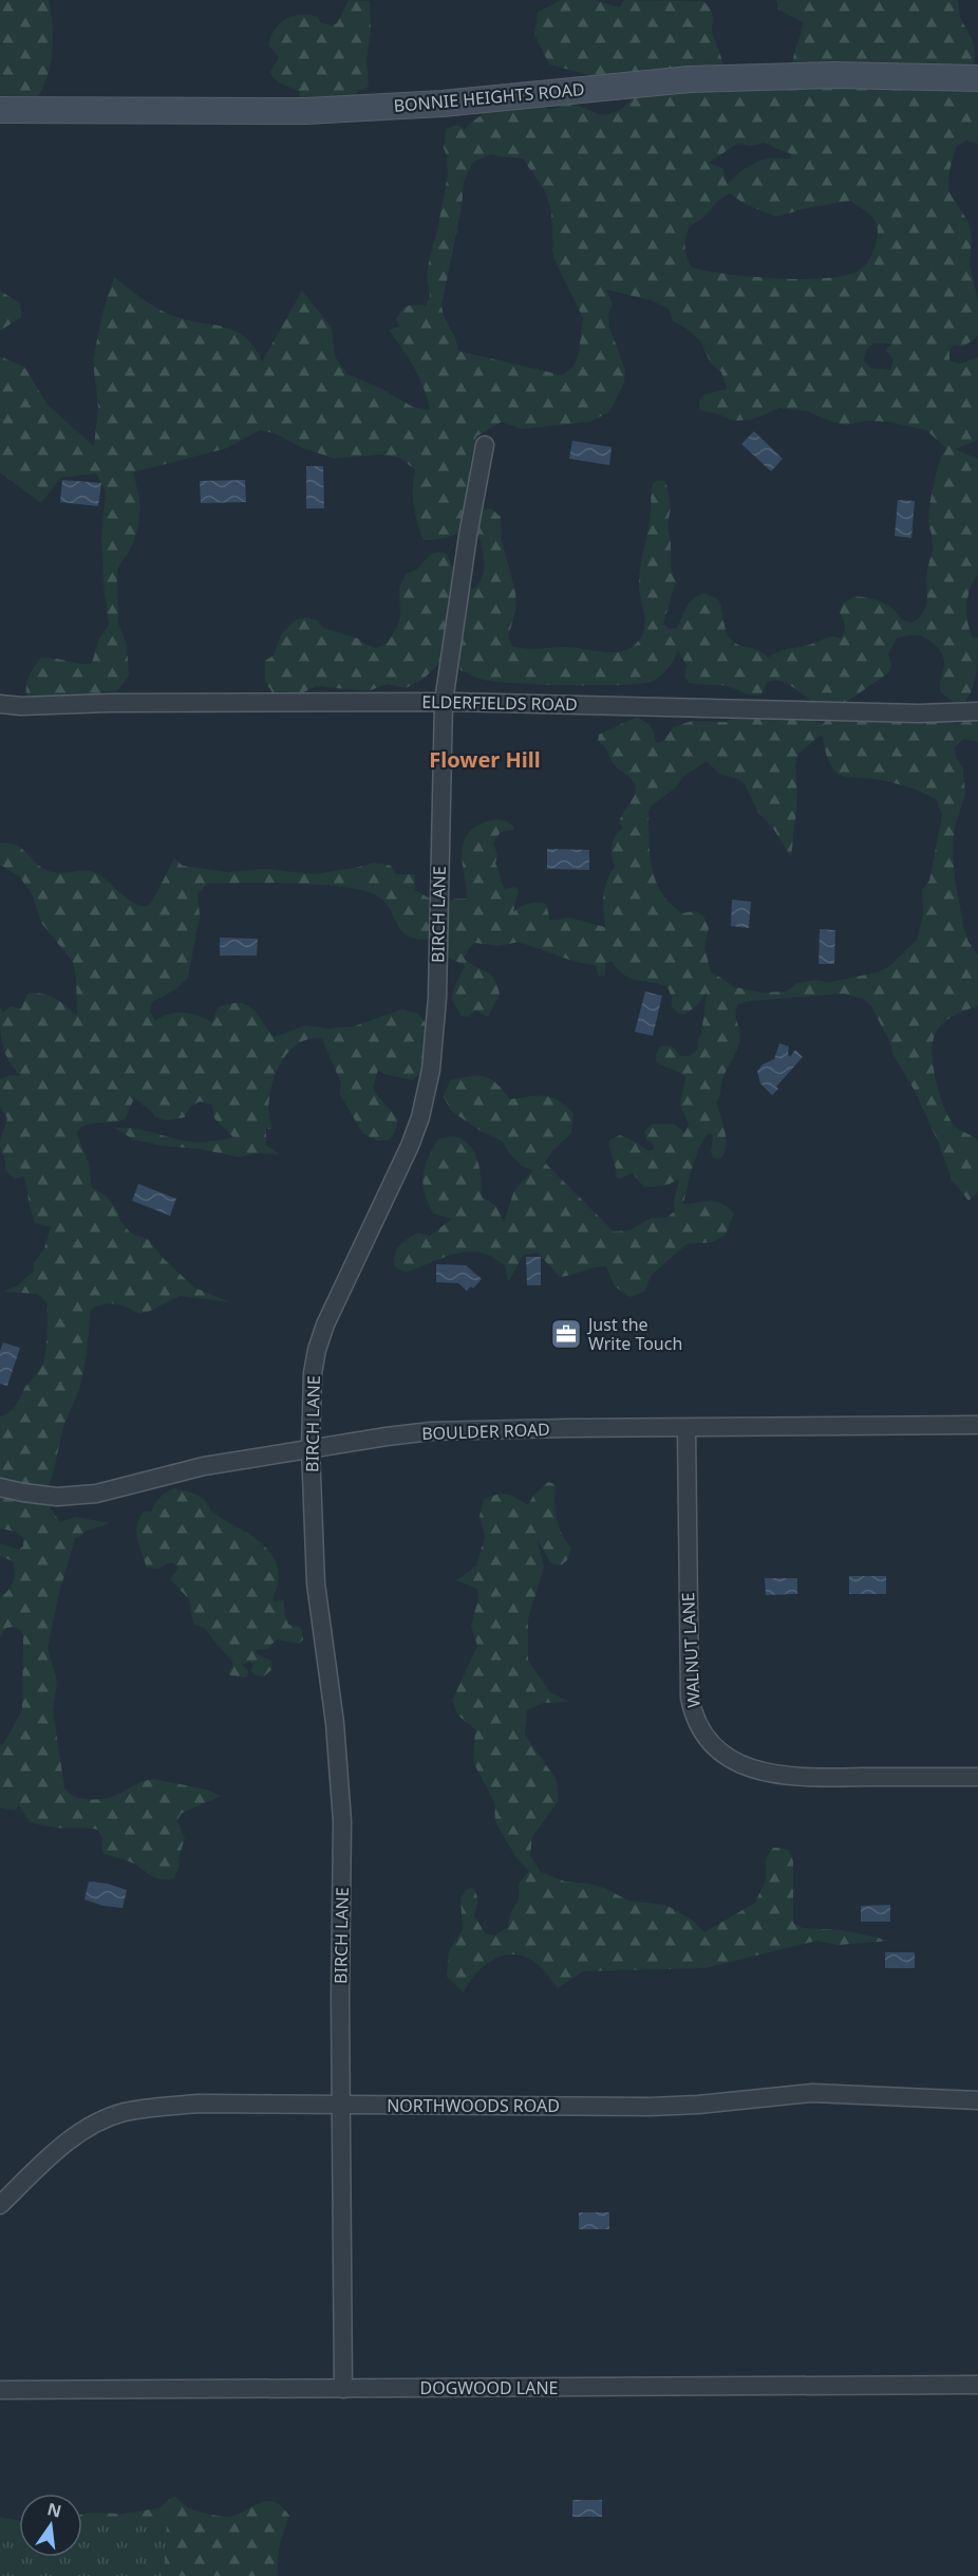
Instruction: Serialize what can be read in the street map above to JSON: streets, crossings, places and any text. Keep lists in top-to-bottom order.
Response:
{
  "streets": {
    "street": [
      "BONNIE HEIGHTS ROAD",
      "ELDERFIELDS ROAD",
      "BIRCH LANE",
      "BOULDER ROAD",
      "WALNUT LANE",
      "NORTHWOODS ROAD",
      "DOGWOOD LANE"
    ]
  },
  "crossings": [
    ["ELDERFIELDS ROAD", "BIRCH LANE"],
    ["BIRCH LANE", "BOULDER ROAD"],
    ["BIRCH LANE", "NORTHWOODS ROAD"],
    ["BIRCH LANE", "DOGWOOD LANE"],
    ["BOULDER ROAD", "WALNUT LANE"]
  ],
  "districts": ["Flower Hill"],
  "places": {
    "office": ["Just the Write Touch"]
  },
  "north": "top"
}
